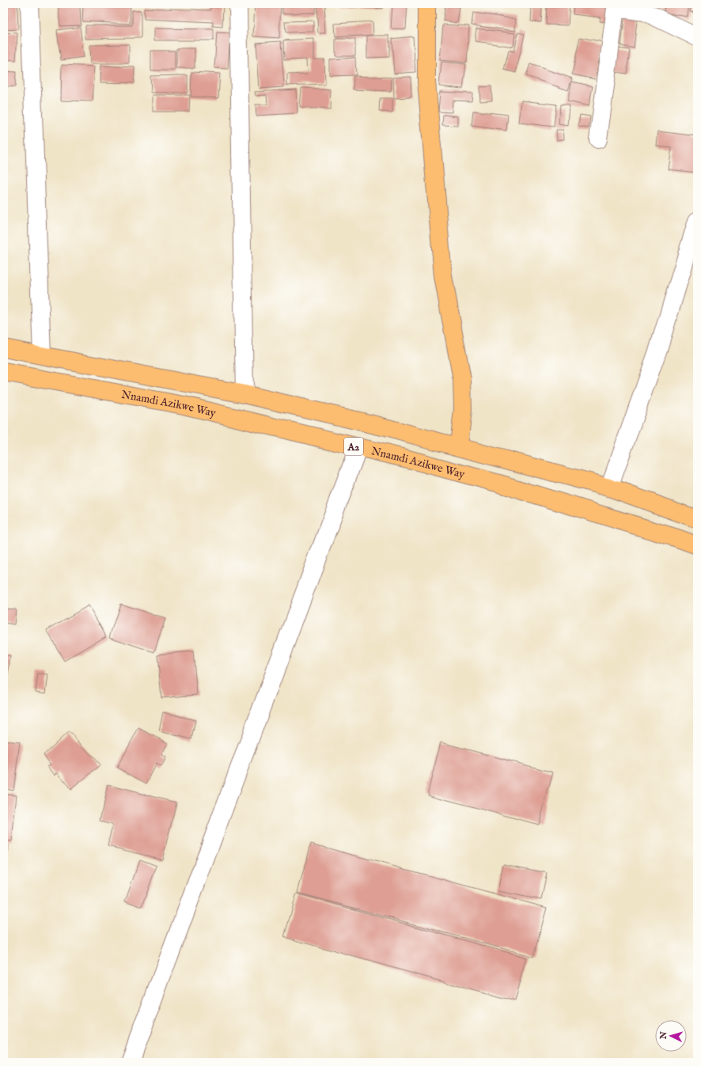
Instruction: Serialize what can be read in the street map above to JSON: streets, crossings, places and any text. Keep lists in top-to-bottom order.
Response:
{
  "streets": {
    "main road": ["Nnamdi Azikwe Way", "A2"]
  },
  "north": "left"
}
